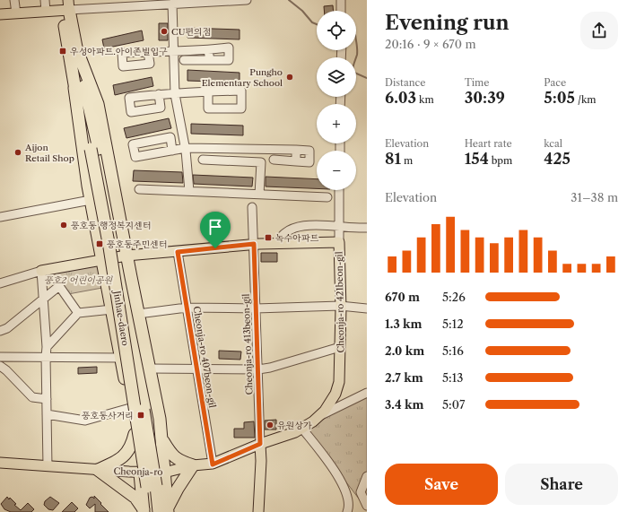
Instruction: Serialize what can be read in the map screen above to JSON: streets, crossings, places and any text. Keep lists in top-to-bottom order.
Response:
{
  "streets": {
    "highway": ["Jinhae-daero"],
    "main road": ["Cheonja-ro 421beon-gil", "Cheonja-ro"],
    "street": ["Cheonja-ro 413beon-gil", "Cheonja-ro 407beon-gil"]
  },
  "crossings": [
    ["Cheonja-ro 421beon-gil", "Cheonja-ro"],
    ["Cheonja-ro 413beon-gil", "Cheonja-ro"],
    ["Cheonja-ro 407beon-gil", "Cheonja-ro"]
  ],
  "parks": ["풍호2 어린이공원"],
  "places": {
    "other": [
      "CU편의점",
      "Pungho Elementary School",
      "Aijon Retail Shop",
      "풍호동 행정복지센터",
      "유원상가"
    ],
    "transit": [
      "우성아파트.아이존빌입구",
      "녹수아파트",
      "풍호동주민센터",
      "풍호동사거리"
    ]
  },
  "page": {
    "heading": ["Evening run", "20:16 · 9 × 670 m"],
    "map_buttons": ["+", "−"],
    "stats": [
      ["Distance", "6.03 km"],
      ["Time", "30:39"],
      ["Pace", "5:05 /km"],
      ["Elevation", "81 m"],
      ["Heart rate", "154 bpm"],
      ["kcal", "425"]
    ],
    "chart": ["Elevation", "31–38 m"],
    "list": [
      {
        "name": "670 m",
        "note": "5:26"
      },
      {
        "name": "1.3 km",
        "note": "5:12"
      },
      {
        "name": "2.0 km",
        "note": "5:16"
      },
      {
        "name": "2.7 km",
        "note": "5:13"
      },
      {
        "name": "3.4 km",
        "note": "5:07"
      }
    ],
    "buttons": ["Save", "Share"]
  }
}
